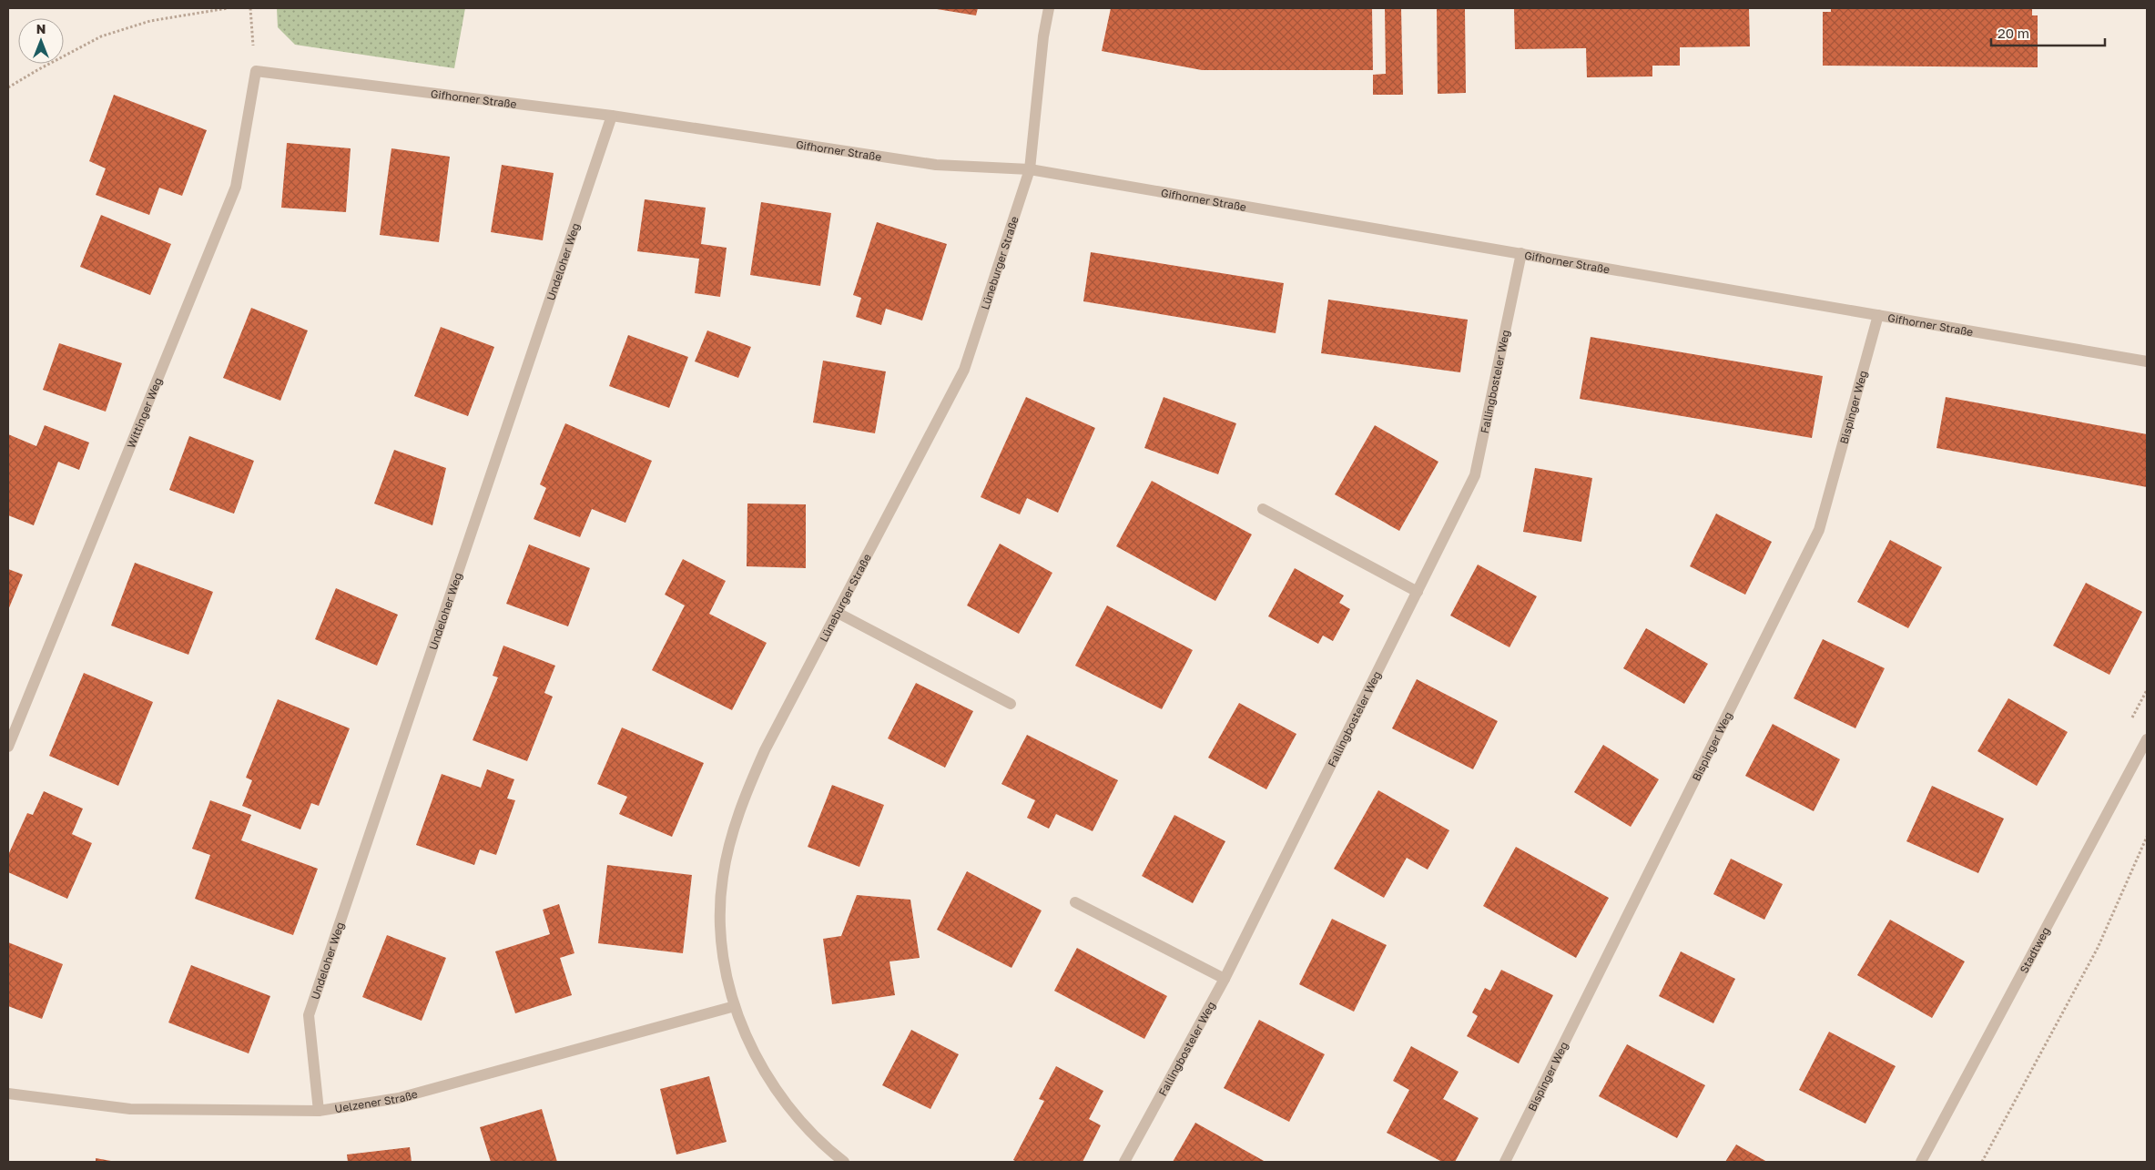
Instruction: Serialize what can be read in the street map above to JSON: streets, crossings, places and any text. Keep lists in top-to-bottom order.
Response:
{
  "streets": {
    "street": [
      "Gifhorner Straße",
      "Undeloher Weg",
      "Lüneburger Straße",
      "Fallingbosteler Weg",
      "Bispinger Weg",
      "Wittinger Weg",
      "Stadtweg",
      "Uelzener Straße"
    ]
  },
  "crossings": [
    ["Gifhorner Straße", "Undeloher Weg"],
    ["Gifhorner Straße", "Lüneburger Straße"],
    ["Gifhorner Straße", "Fallingbosteler Weg"],
    ["Gifhorner Straße", "Bispinger Weg"],
    ["Gifhorner Straße", "Wittinger Weg"],
    ["Undeloher Weg", "Uelzener Straße"],
    ["Lüneburger Straße", "Uelzener Straße"]
  ],
  "scale_bar": "20 m",
  "north": "top"
}
